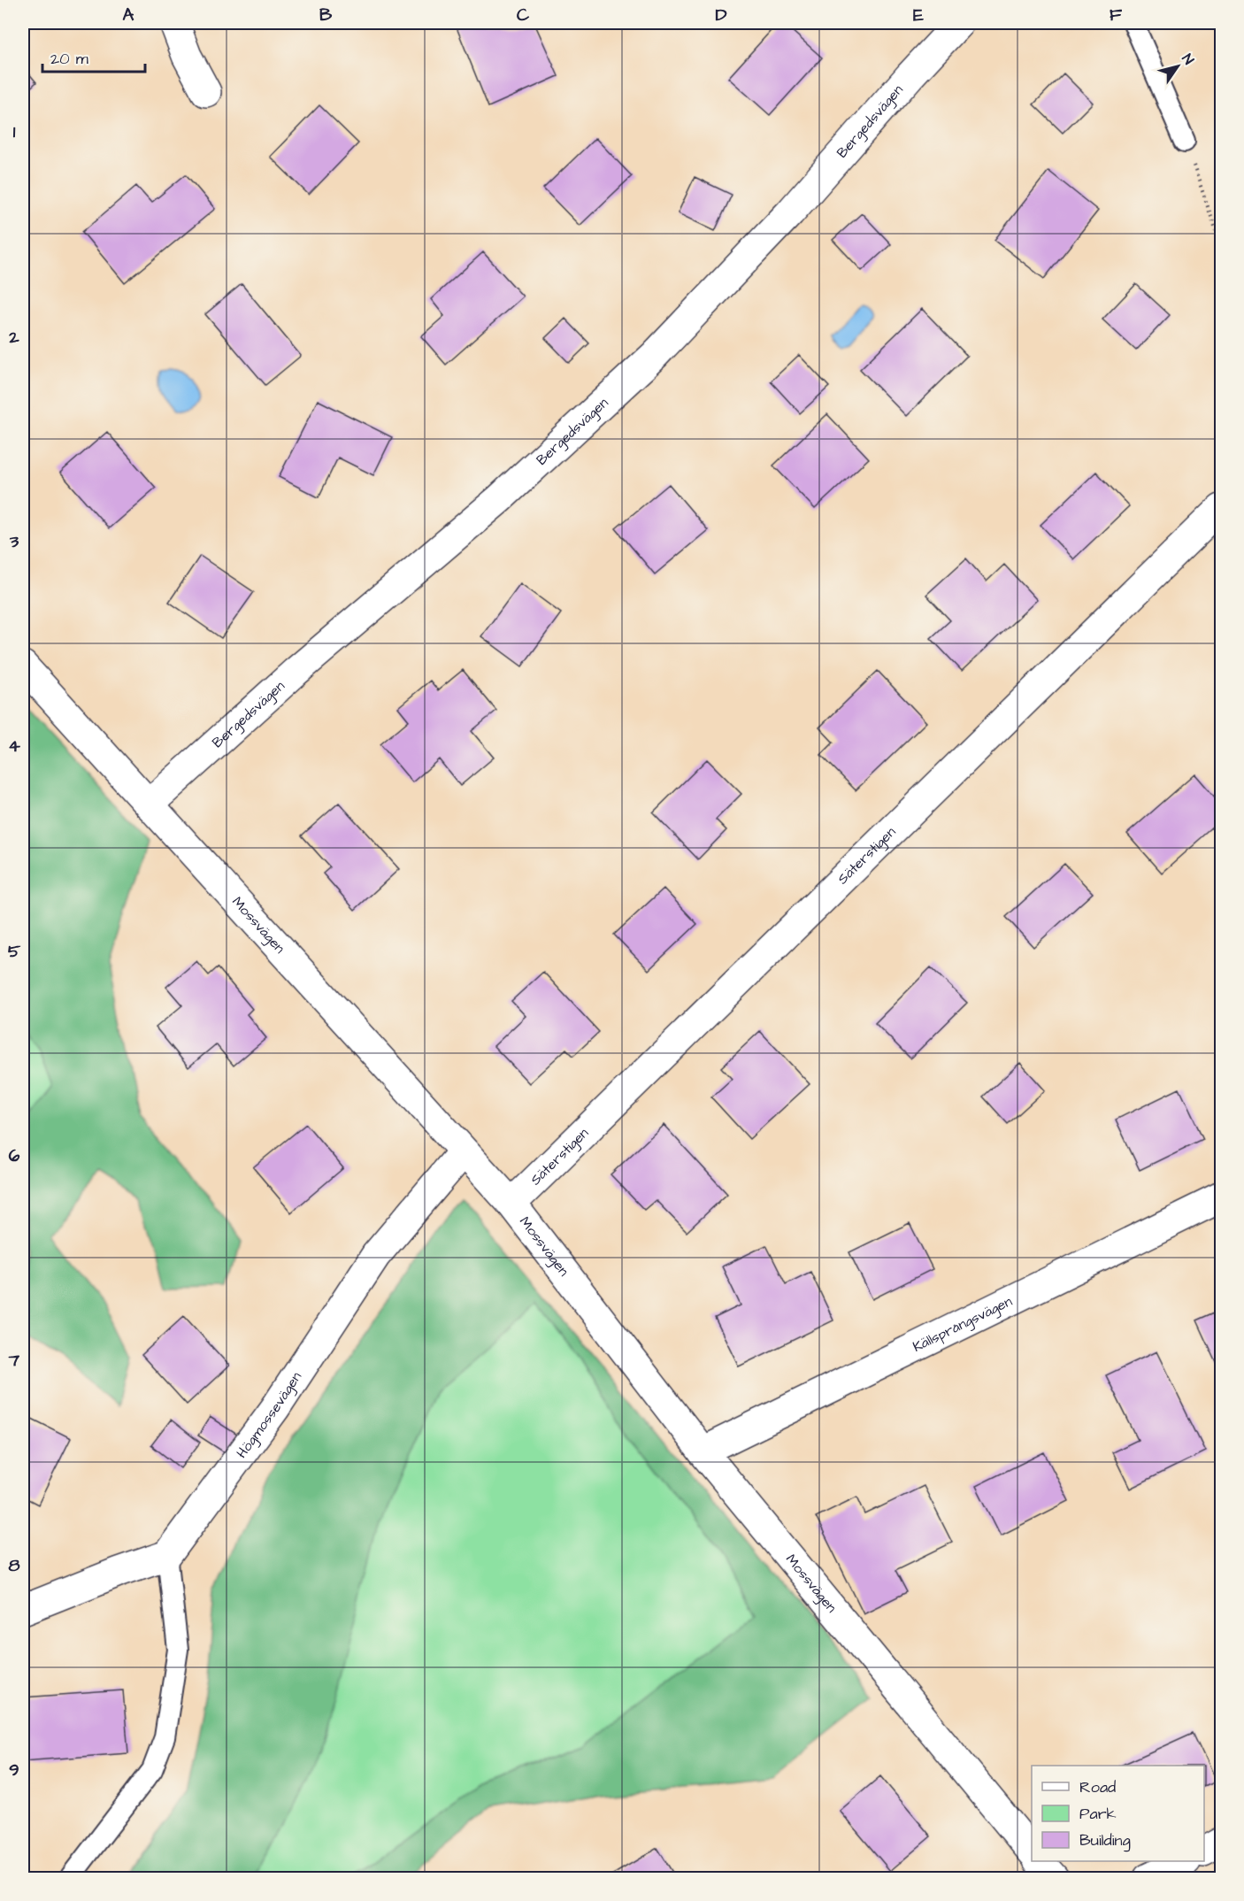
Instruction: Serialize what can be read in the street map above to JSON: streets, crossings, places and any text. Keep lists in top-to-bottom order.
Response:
{
  "streets": {
    "street": [
      "Bergedsvägen",
      "Säterstigen",
      "Mossvägen",
      "Källsprångsvägen",
      "Högmossevägen"
    ]
  },
  "crossings": [
    ["Bergedsvägen", "Mossvägen"],
    ["Säterstigen", "Mossvägen"],
    ["Mossvägen", "Källsprångsvägen"],
    ["Mossvägen", "Högmossevägen"]
  ],
  "legend": ["Road", "Park", "Building"],
  "scale_bar": "20 m",
  "north": "top right",
  "grid": {
    "columns": [
      "A",
      "B",
      "C",
      "D",
      "E",
      "F"
    ],
    "rows": [
      "1",
      "2",
      "3",
      "4",
      "5",
      "6",
      "7",
      "8",
      "9"
    ]
  }
}
